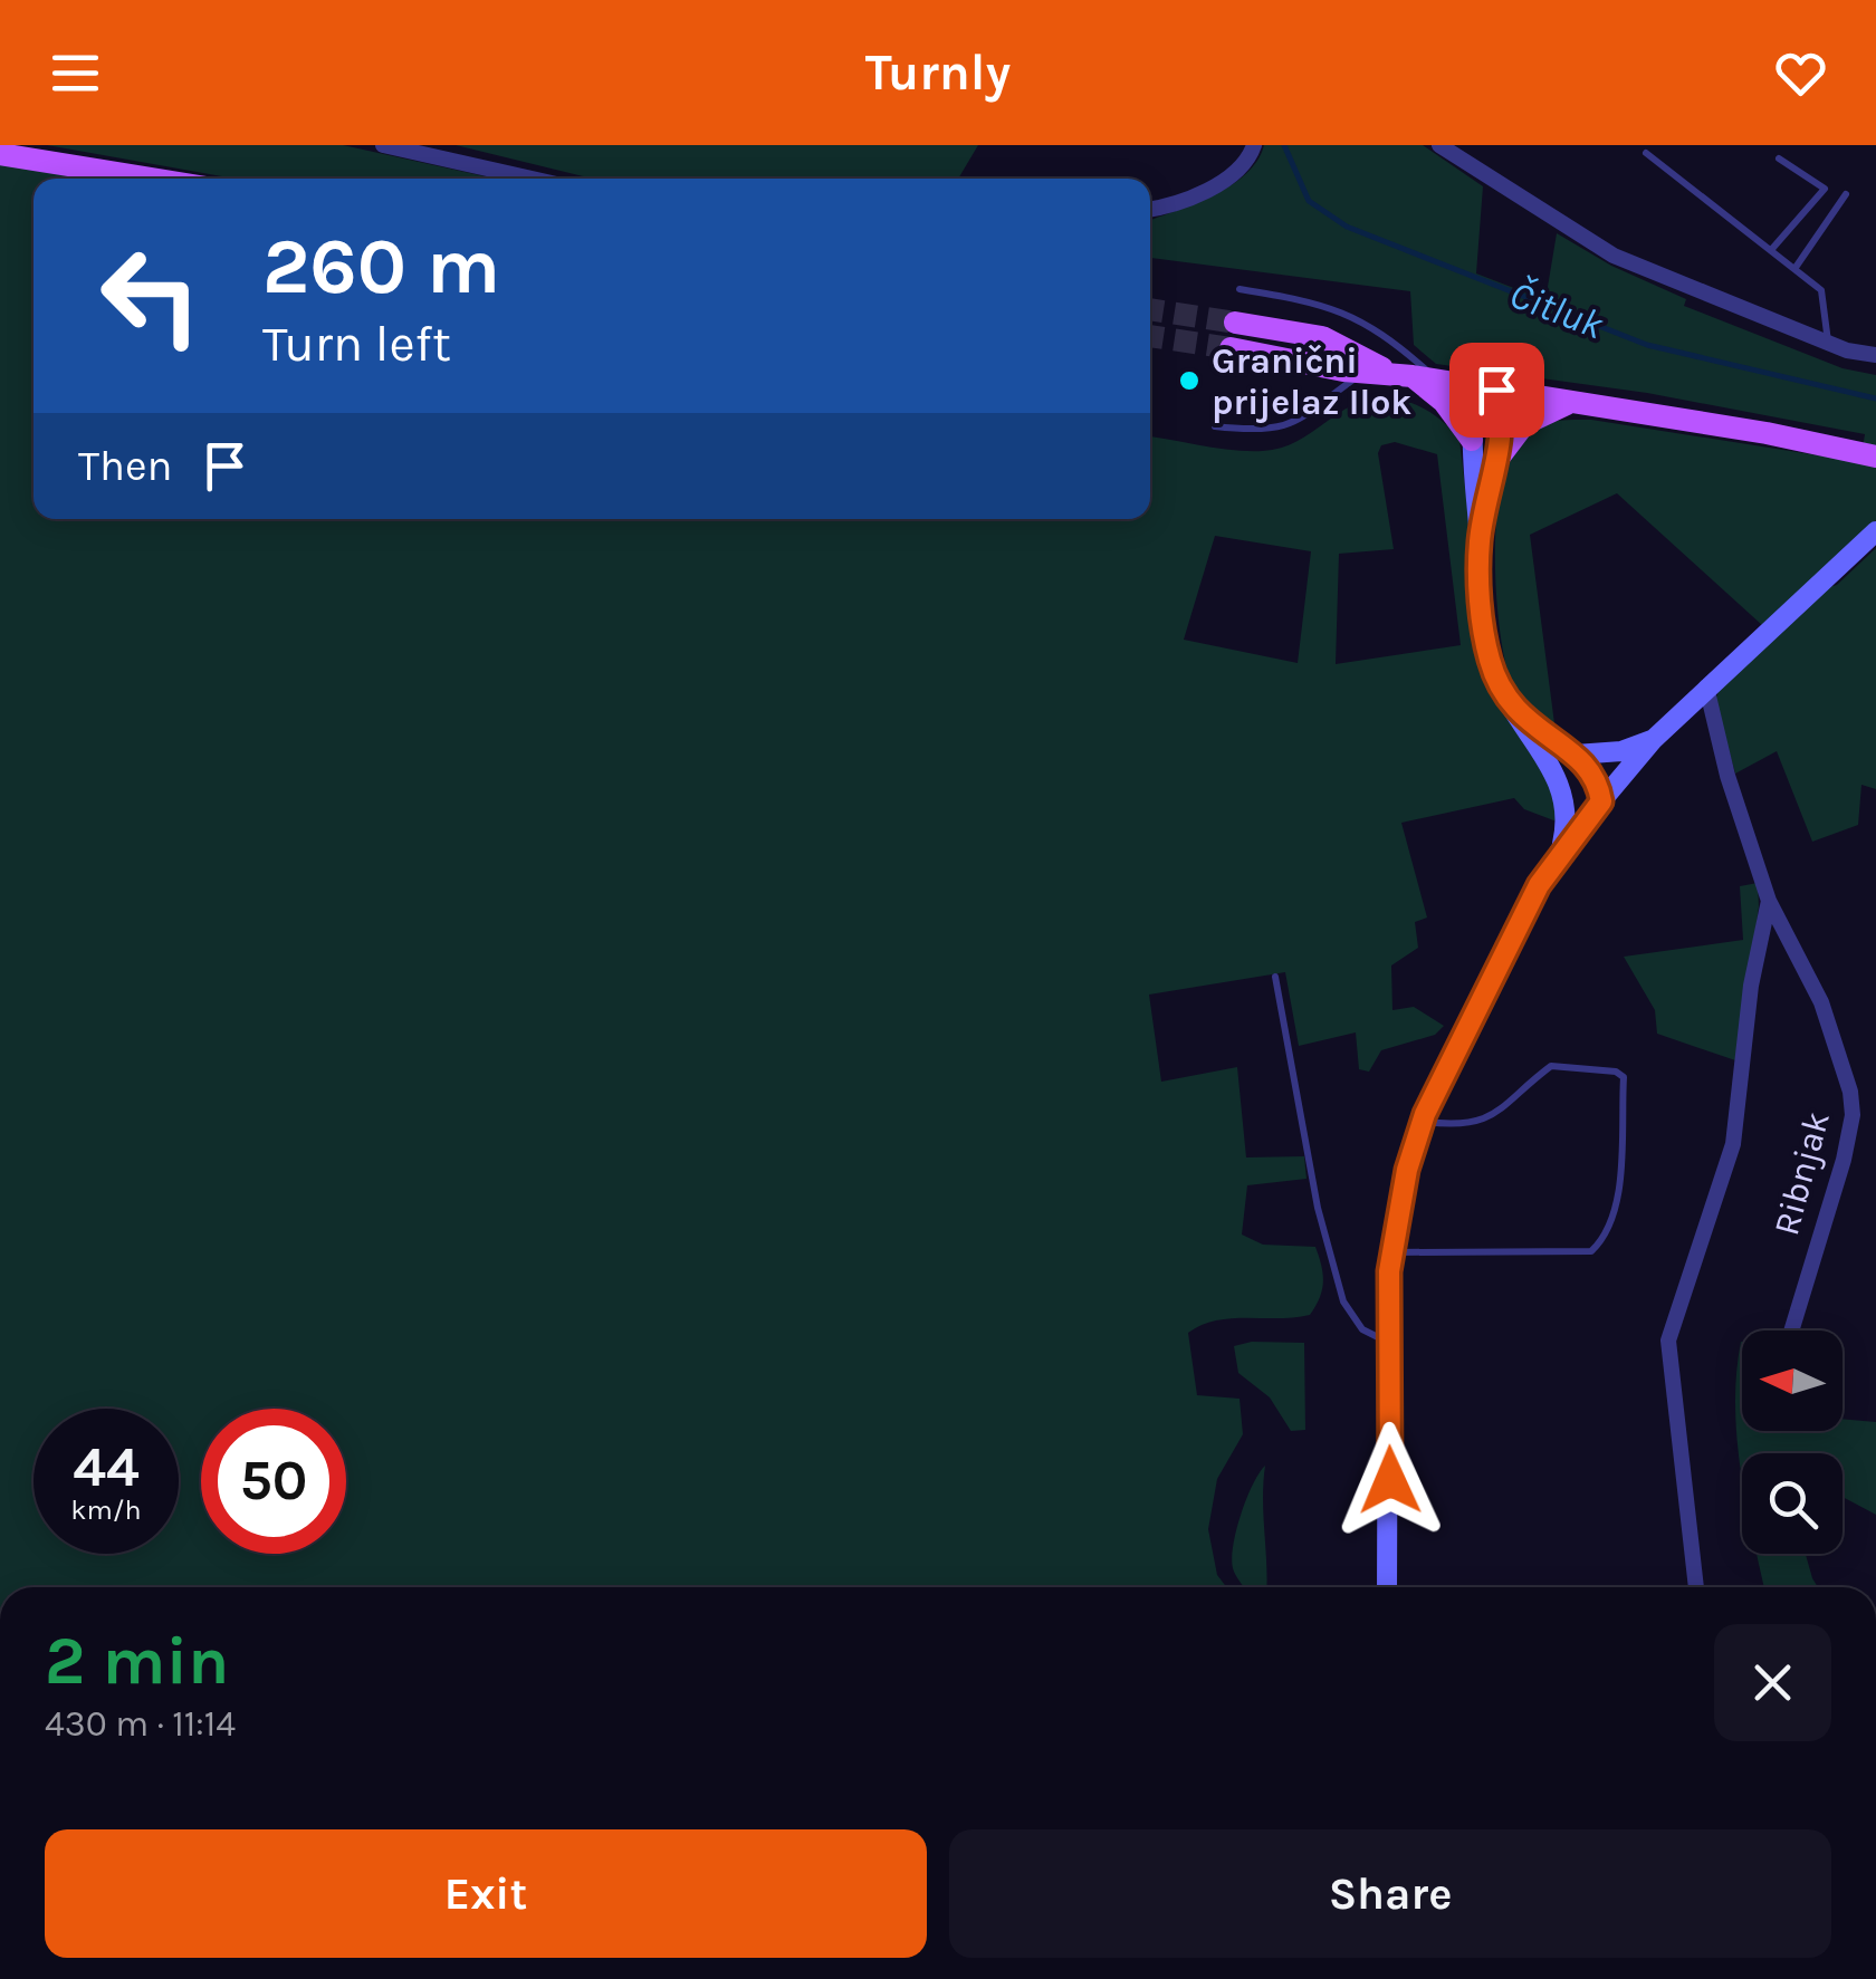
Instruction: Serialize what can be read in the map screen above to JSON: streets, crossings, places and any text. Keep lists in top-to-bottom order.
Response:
{
  "streets": {
    "street": ["Ribnjak"]
  },
  "water": ["Čitluk"],
  "places": ["Granični prijelaz Ilok"],
  "north": "left",
  "page": {
    "header": "Turnly",
    "turn": ["260 m", "Turn left"],
    "then": "Then",
    "speed": "44 km/h",
    "limit": "50",
    "heading": ["2 min", "430 m · 11:14"],
    "buttons": ["Exit", "Share"]
  }
}
